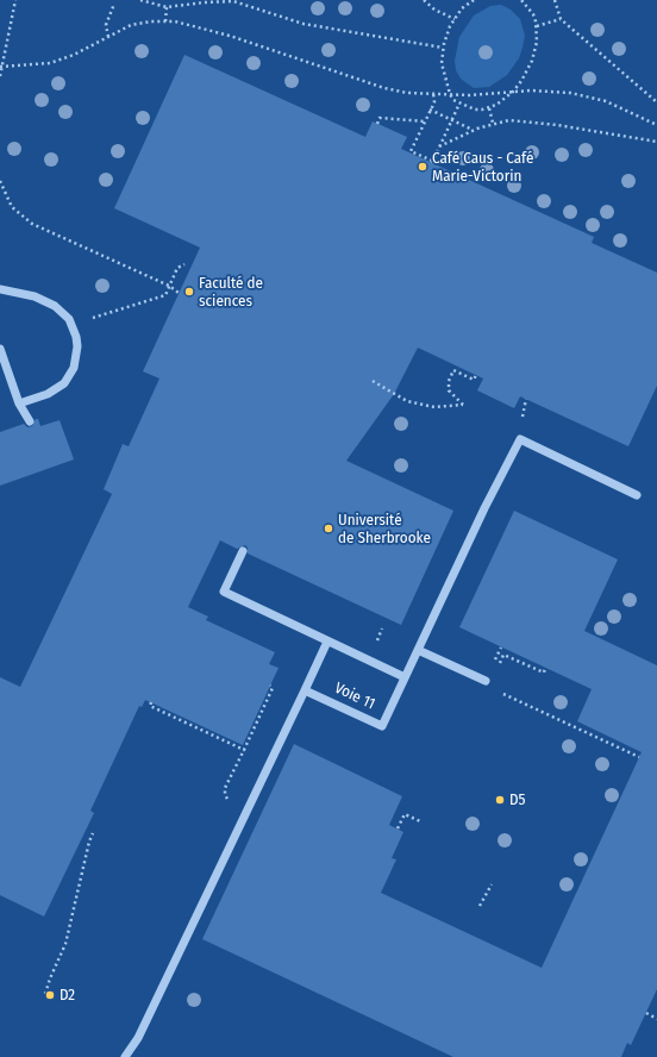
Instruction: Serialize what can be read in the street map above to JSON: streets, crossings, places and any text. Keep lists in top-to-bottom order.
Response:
{
  "streets": {
    "lane": ["Voie 11"]
  },
  "places": [
    "Café Caus - Café Marie-Victorin",
    "Faculté de sciences",
    "Université de Sherbrooke",
    "D5",
    "D2"
  ]
}
